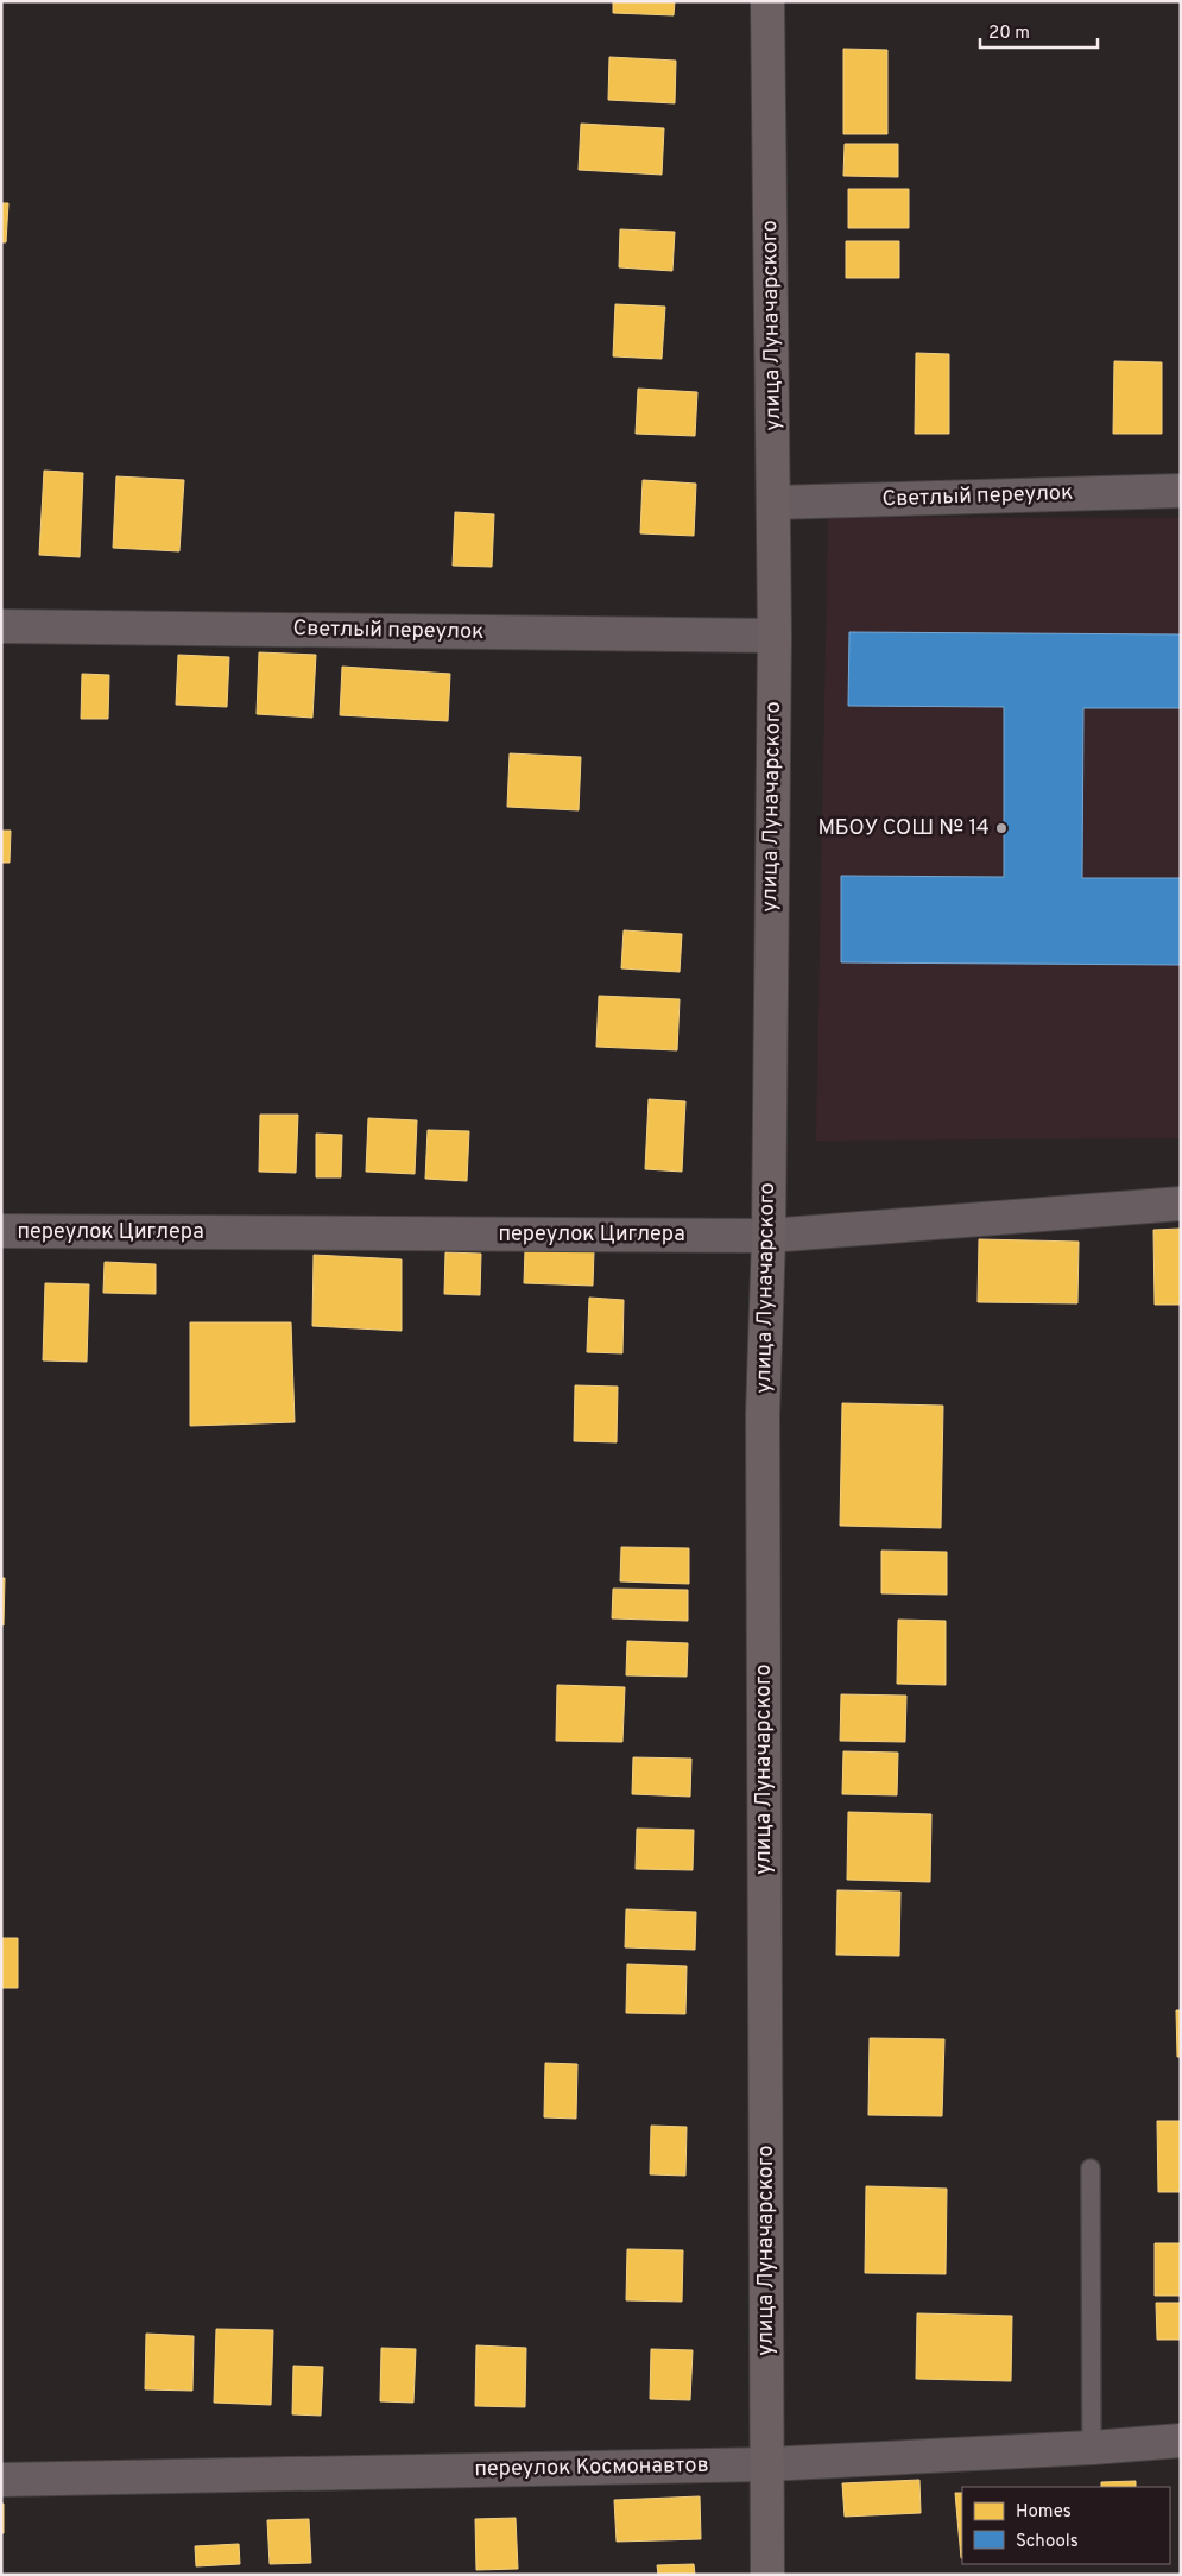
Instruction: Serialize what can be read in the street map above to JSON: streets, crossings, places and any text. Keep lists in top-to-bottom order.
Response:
{
  "streets": {
    "street": [
      "улица Луначарского",
      "Светлый переулок",
      "переулок Циглера",
      "переулок Космонавтов"
    ]
  },
  "crossings": [
    ["улица Луначарского", "Светлый переулок"],
    ["улица Луначарского", "переулок Циглера"],
    ["улица Луначарского", "переулок Космонавтов"]
  ],
  "places": ["МБОУ СОШ № 14"],
  "legend": ["Homes", "Schools"],
  "scale_bar": "20 m"
}
